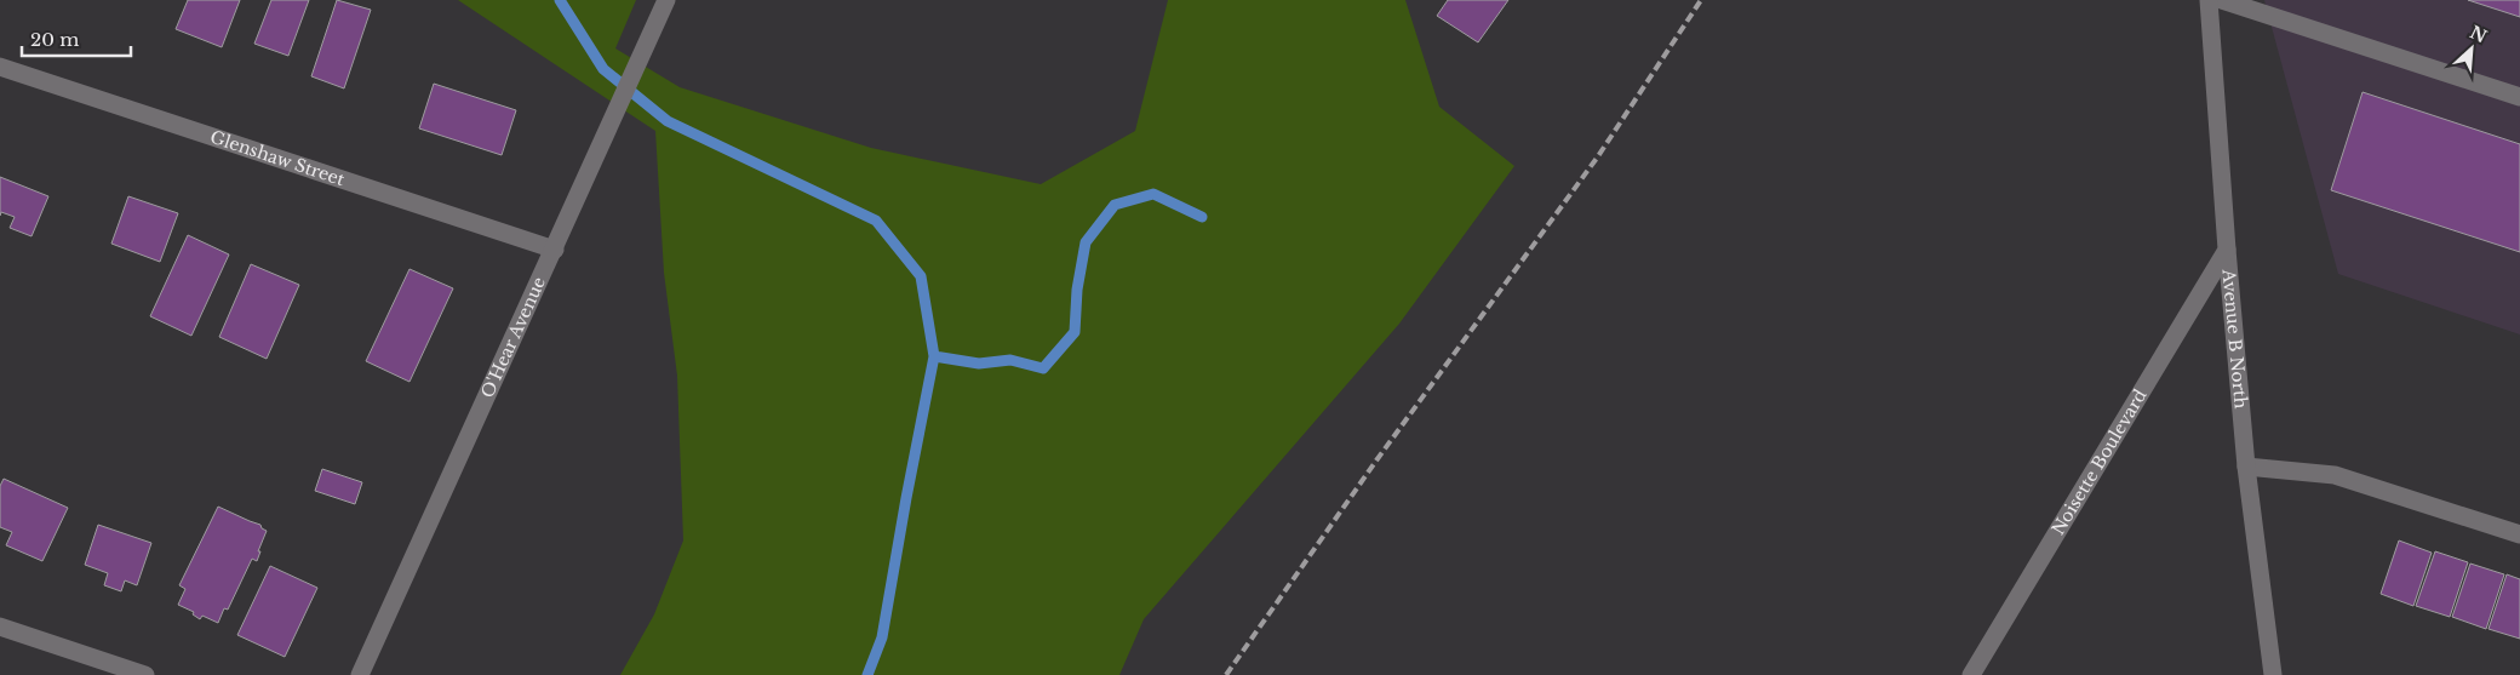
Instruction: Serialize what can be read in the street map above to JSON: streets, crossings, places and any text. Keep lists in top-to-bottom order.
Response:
{
  "streets": {
    "street": [
      "Glenshaw Street",
      "O'Hear Avenue",
      "Avenue B North",
      "Noisette Boulevard"
    ]
  },
  "crossings": [
    ["Glenshaw Street", "O'Hear Avenue"],
    ["Avenue B North", "Noisette Boulevard"]
  ],
  "scale_bar": "20 m",
  "north": "top right"
}
